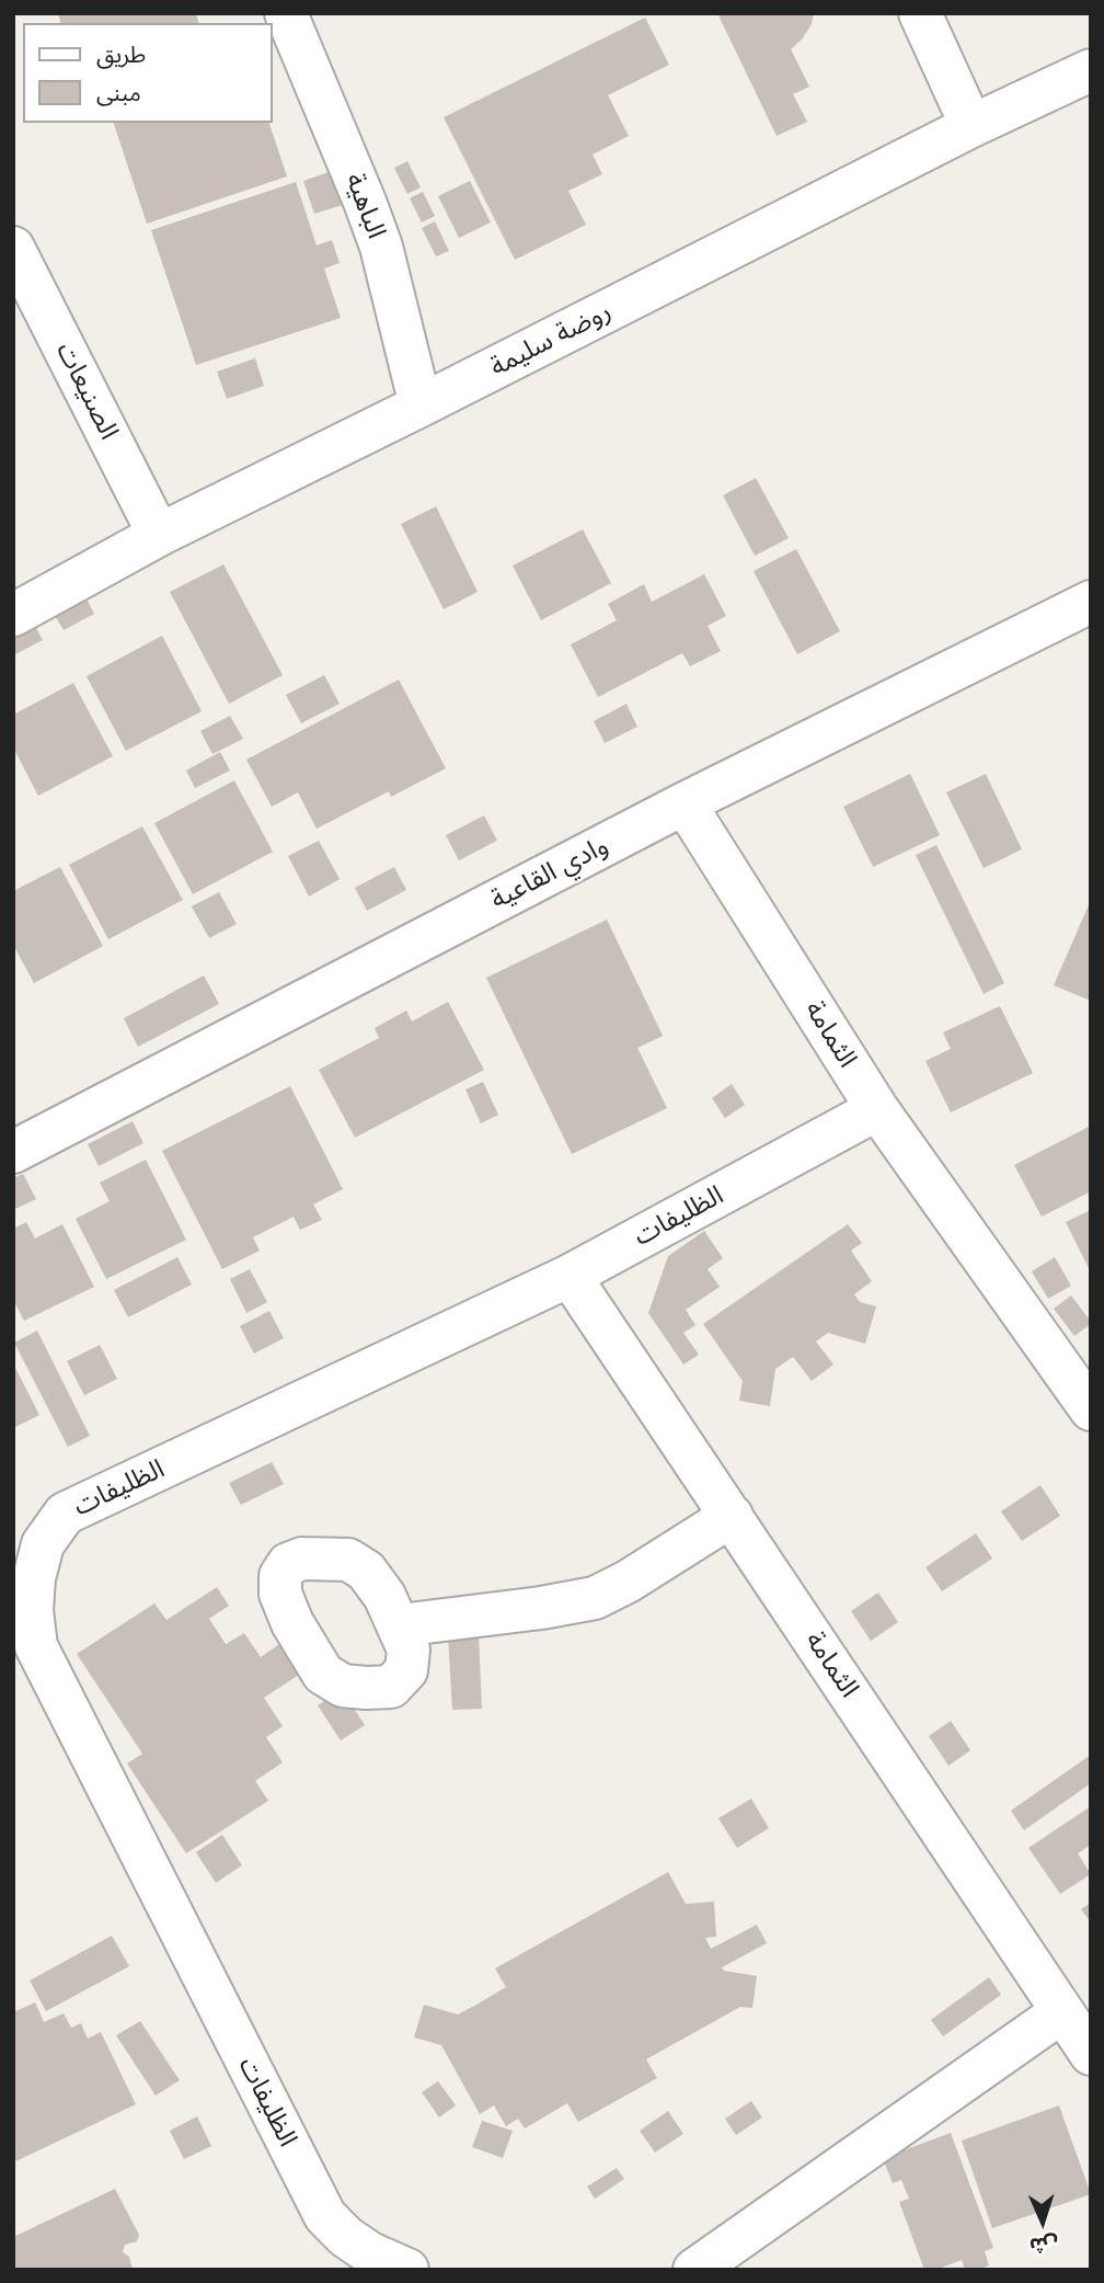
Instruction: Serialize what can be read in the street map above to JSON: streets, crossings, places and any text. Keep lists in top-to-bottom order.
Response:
{
  "streets": {
    "street": [
      "الباهية",
      "روضة سليمة",
      "الصنيعات",
      "وادي القاعية",
      "الثمامة",
      "الظليفات"
    ]
  },
  "crossings": [
    ["الباهية", "روضة سليمة"],
    ["روضة سليمة", "الصنيعات"],
    ["وادي القاعية", "الثمامة"],
    ["الثمامة", "الظليفات"]
  ],
  "legend": ["طريق", "مبنى"],
  "north": "bottom"
}
